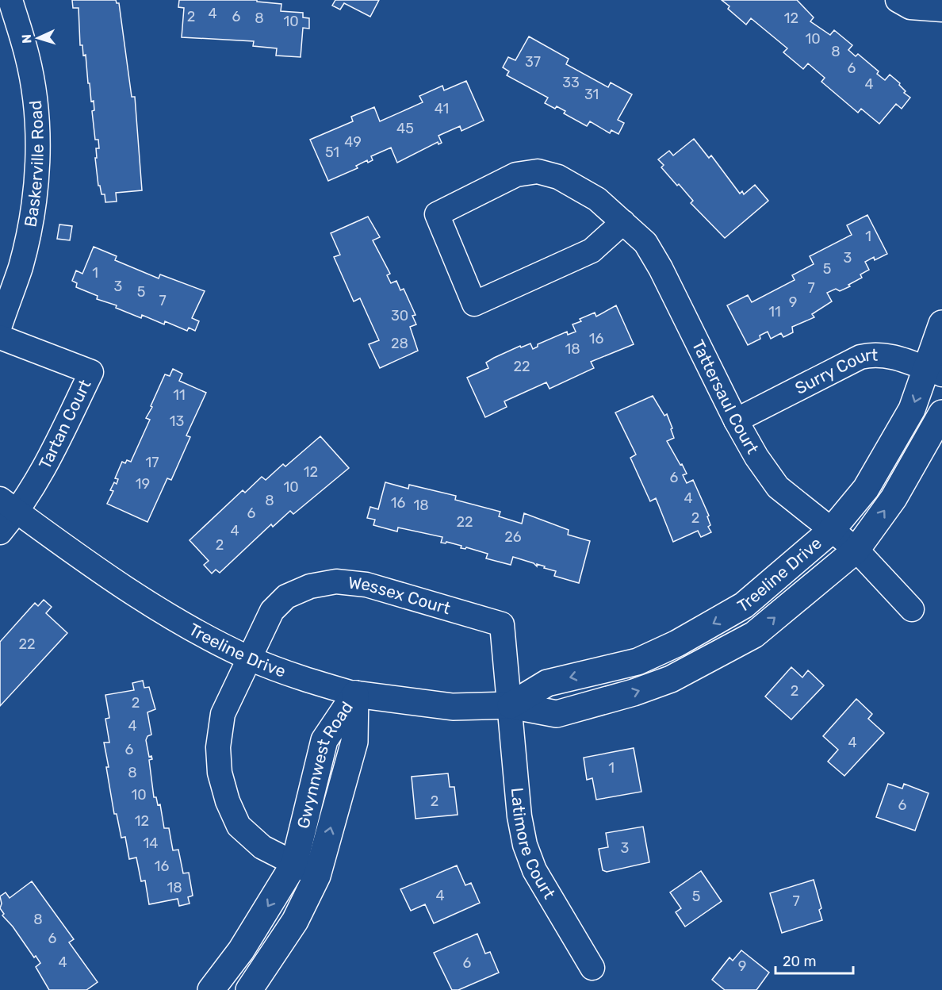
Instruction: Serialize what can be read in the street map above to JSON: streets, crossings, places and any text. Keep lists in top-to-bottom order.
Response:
{
  "streets": {
    "street": [
      "Baskerville Road",
      "Surry Court",
      "Tattersaul Court",
      "Tartan Court",
      "Treeline Drive",
      "Wessex Court",
      "Gwynnwest Road",
      "Latimore Court"
    ]
  },
  "crossings": [
    ["Surry Court", "Tattersaul Court"],
    ["Surry Court", "Treeline Drive"],
    ["Tattersaul Court", "Treeline Drive"],
    ["Tartan Court", "Treeline Drive"],
    ["Treeline Drive", "Wessex Court"],
    ["Treeline Drive", "Gwynnwest Road"],
    ["Treeline Drive", "Latimore Court"],
    ["Wessex Court", "Latimore Court"]
  ],
  "house_numbers": [
    "4",
    "2",
    "6",
    "8",
    "12",
    "10",
    "10",
    "8",
    "37",
    "6",
    "33",
    "4",
    "31",
    "41",
    "45",
    "49",
    "51",
    "1",
    "3",
    "5",
    "1",
    "3",
    "7",
    "5",
    "7",
    "9",
    "11",
    "30",
    "16",
    "28",
    "18",
    "22",
    "11",
    "13",
    "17",
    "12",
    "6",
    "19",
    "10",
    "4",
    "8",
    "16",
    "18",
    "6",
    "2",
    "22",
    "4",
    "26",
    "2",
    "22",
    "2",
    "2",
    "4",
    "4",
    "6",
    "1",
    "8",
    "10",
    "2",
    "6",
    "12",
    "14",
    "3",
    "16",
    "18",
    "4",
    "5",
    "7",
    "8",
    "6",
    "4",
    "6",
    "9"
  ],
  "scale_bar": "20 m",
  "north": "left"
}
